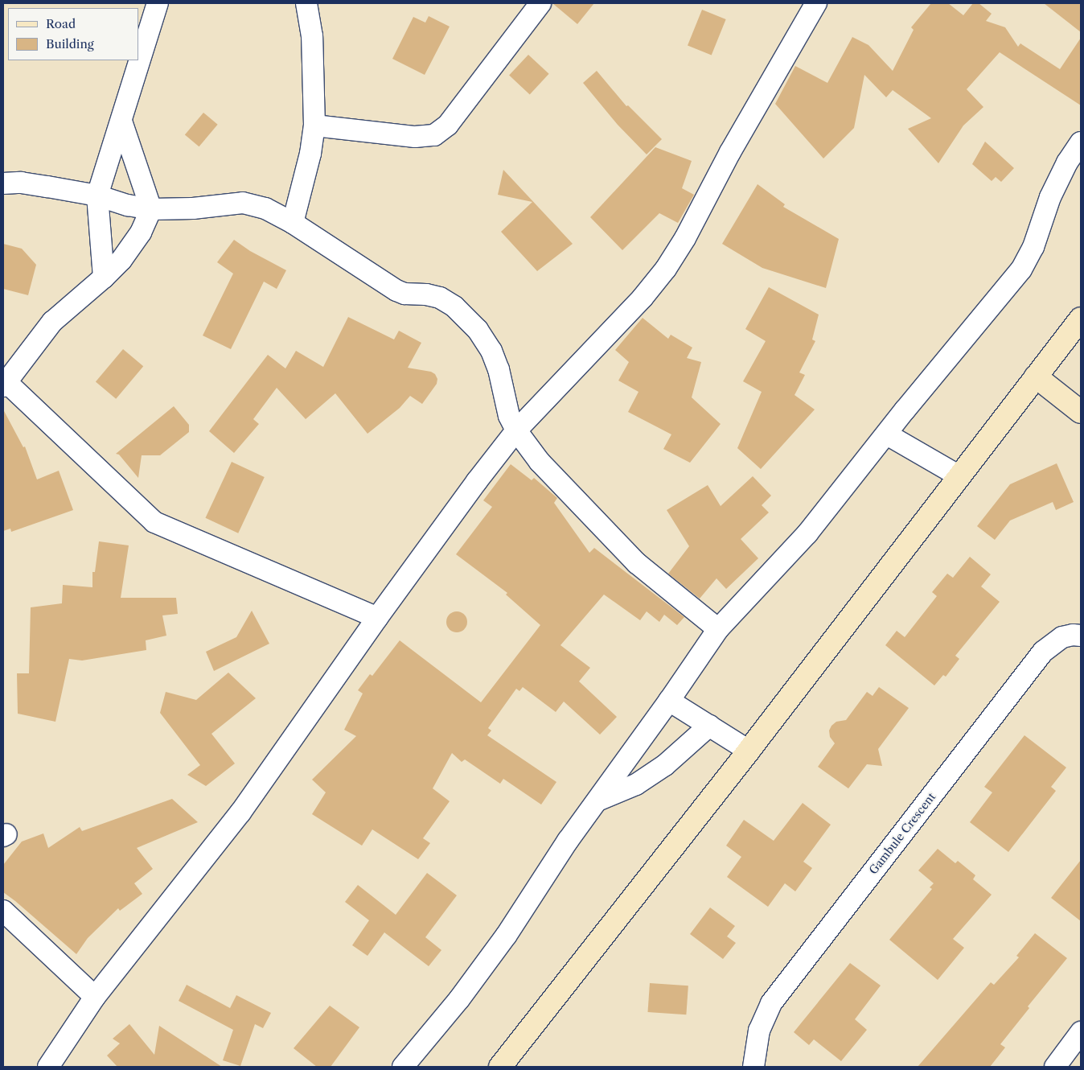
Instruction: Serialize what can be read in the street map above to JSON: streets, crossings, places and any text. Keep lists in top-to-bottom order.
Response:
{
  "streets": {
    "street": ["Gambule Crescent"]
  },
  "legend": ["Road", "Building"]
}
